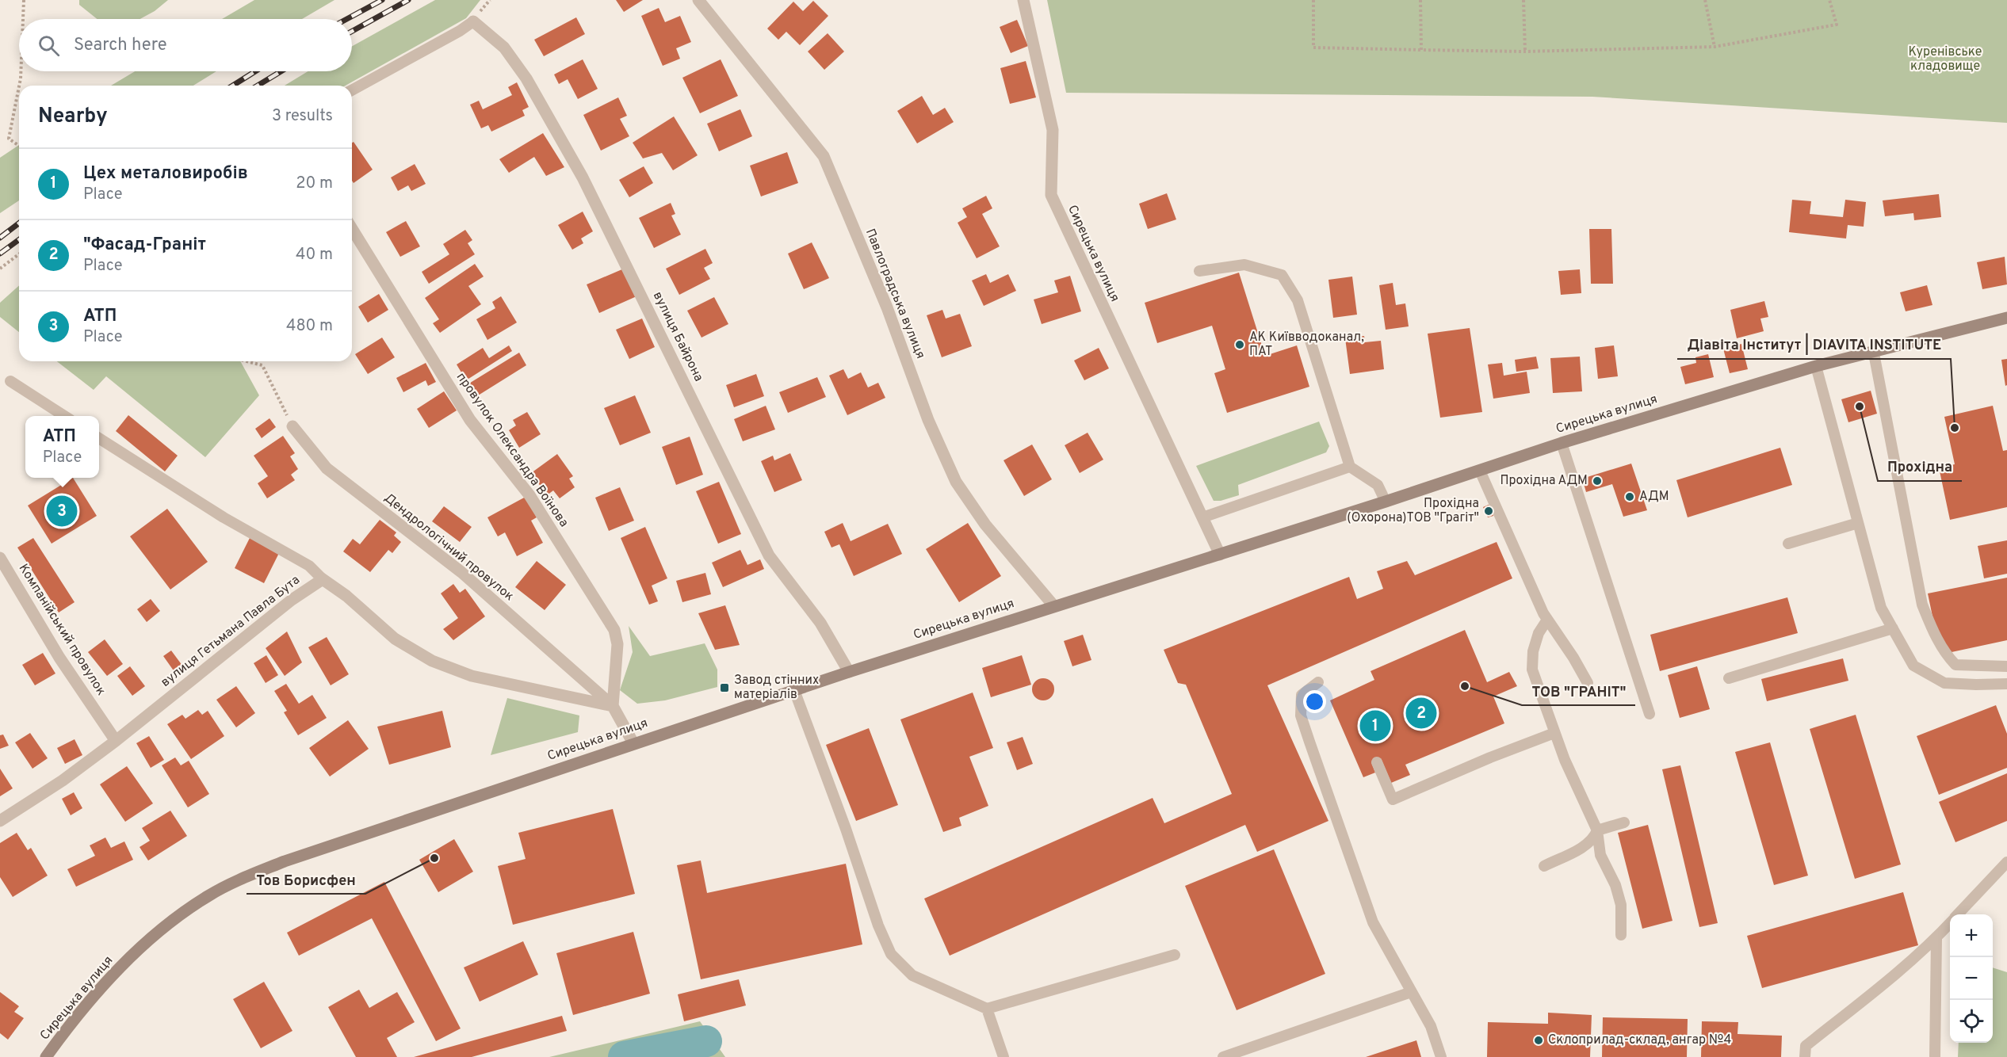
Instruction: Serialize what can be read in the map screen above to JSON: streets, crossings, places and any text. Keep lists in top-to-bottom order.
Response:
{
  "streets": {
    "main road": ["Сирецька вулиця"],
    "street": [
      "Павлоградська вулиця",
      "вулиця Байрона",
      "провулок Олександра Воїнова",
      "Дендрологічний провулок",
      "Компанійський провулок",
      "вулиця Гетьмана Павла Бута"
    ]
  },
  "crossings": [
    ["Сирецька вулиця", "Павлоградська вулиця"],
    ["Сирецька вулиця", "вулиця Байрона"],
    ["провулок Олександра Воїнова", "Дендрологічний провулок"],
    ["Компанійський провулок", "вулиця Гетьмана Павла Бута"]
  ],
  "parks": ["Куренівське кладовище"],
  "places": {
    "other": [
      "АК Київводоканал, ПАТ",
      "Прохідна",
      "Діавіта Інститут | DIAVITA INSTITUTE",
      "Прохідна АДМ",
      "АДМ",
      "Прохідна (Охорона)ТОВ \"Грагіт\"",
      "ТОВ \"ГРАНІТ\"",
      "Тов Борисфен",
      "Склоприлад-склад, ангар №4"
    ],
    "transit": ["Завод стінних матеріалів"]
  },
  "page": {
    "search": "Search here",
    "heading": ["Nearby", "3 results"],
    "list": [
      {
        "mark": "1",
        "name": "Цех металовиробів",
        "note": "Place",
        "value": "20 m"
      },
      {
        "mark": "2",
        "name": "\"Фасад-Граніт",
        "note": "Place",
        "value": "40 m"
      },
      {
        "mark": "3",
        "name": "АТП",
        "note": "Place",
        "value": "480 m"
      }
    ],
    "popup": ["АТП", "Place"],
    "pins": ["3", "2", "1"],
    "map_buttons": ["+", "−"]
  }
}
